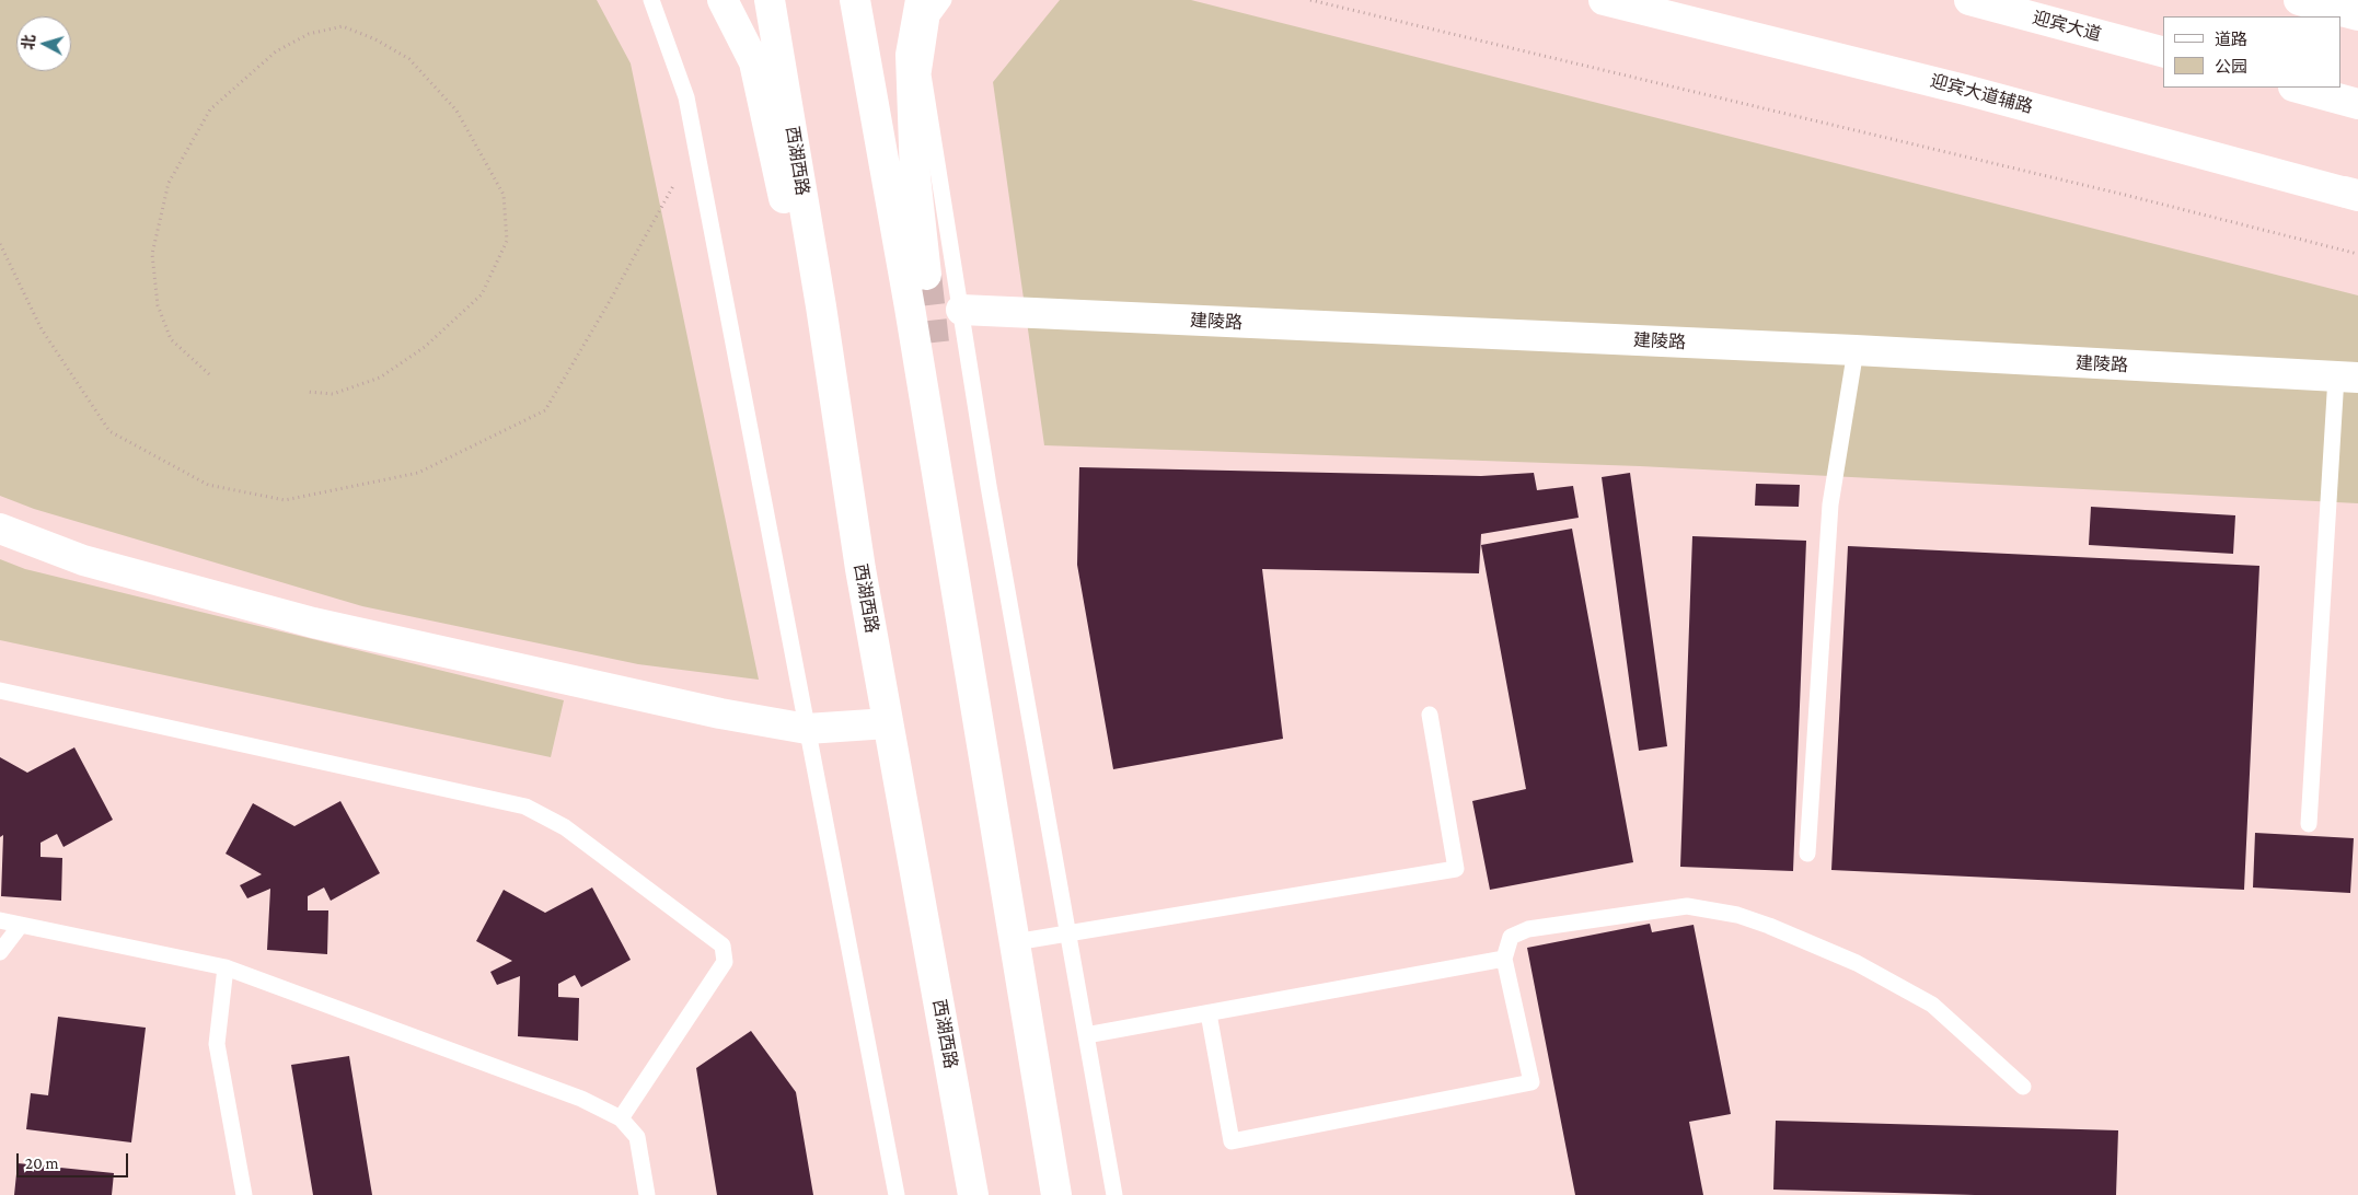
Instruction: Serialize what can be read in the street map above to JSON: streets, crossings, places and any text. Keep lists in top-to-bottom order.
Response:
{
  "streets": {
    "main road": [
      "迎宾大道",
      "迎宾大道辅路",
      "西湖西路",
      "建陵路"
    ]
  },
  "legend": ["道路", "公园"],
  "scale_bar": "20 m",
  "north": "left"
}
